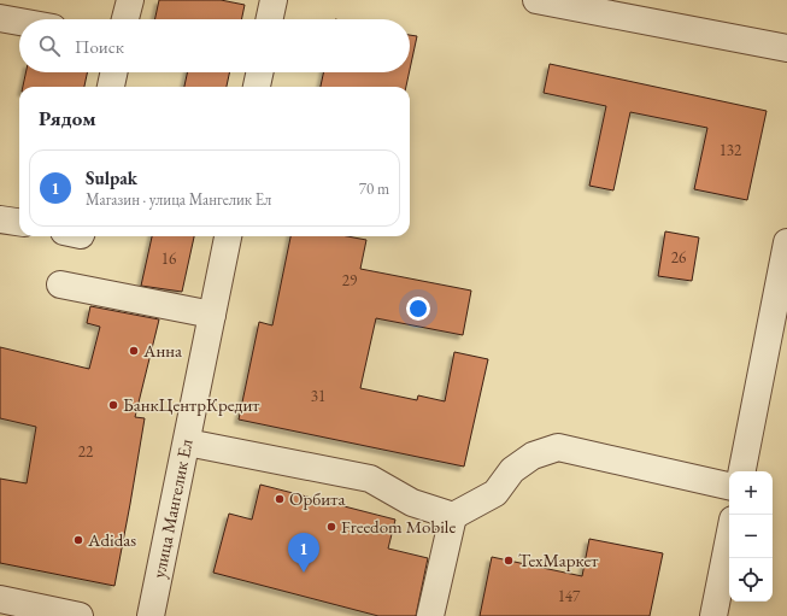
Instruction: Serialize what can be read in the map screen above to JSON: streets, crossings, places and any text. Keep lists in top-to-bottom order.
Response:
{
  "streets": {
    "street": ["улица Мангелик Ел"]
  },
  "places": [
    "Анна",
    "БанкЦентрКредит",
    "Орбита",
    "Freedom Mobile",
    "Adidas",
    "ТехМаркет"
  ],
  "house_numbers": [
    "132",
    "26",
    "16",
    "29",
    "31",
    "22",
    "147"
  ],
  "page": {
    "search": "Поиск",
    "heading": "Рядом",
    "list": [
      {
        "mark": "1",
        "name": "Sulpak",
        "note": "Магазин · улица Мангелик Ел",
        "value": "70 m"
      }
    ],
    "map_buttons": ["+", "−"],
    "pins": "1"
  }
}
